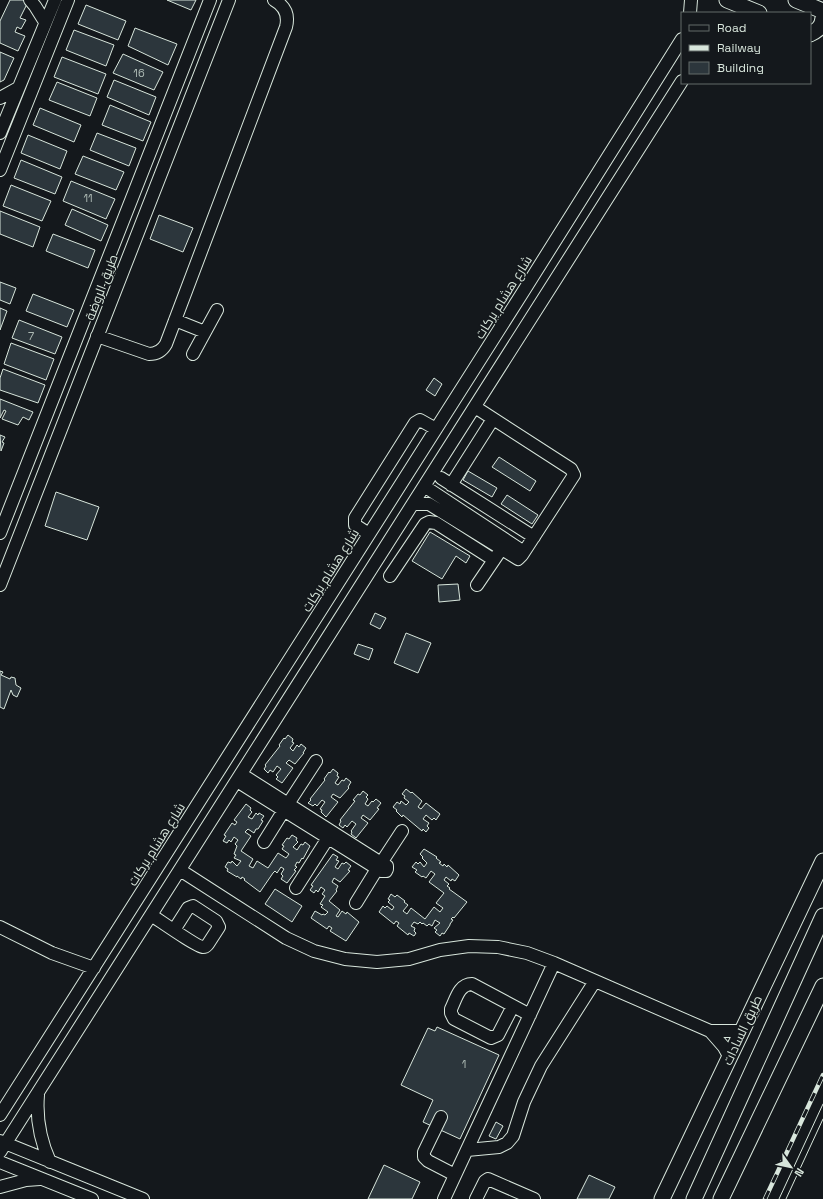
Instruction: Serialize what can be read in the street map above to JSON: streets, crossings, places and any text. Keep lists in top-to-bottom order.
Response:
{
  "streets": {
    "main road": ["طريق السادات"],
    "street": ["طريق الروضة", "شارع هشام بركات"]
  },
  "house_numbers": [
    "16",
    "11",
    "7",
    "1"
  ],
  "legend": ["Road", "Railway", "Building"],
  "north": "bottom right"
}
